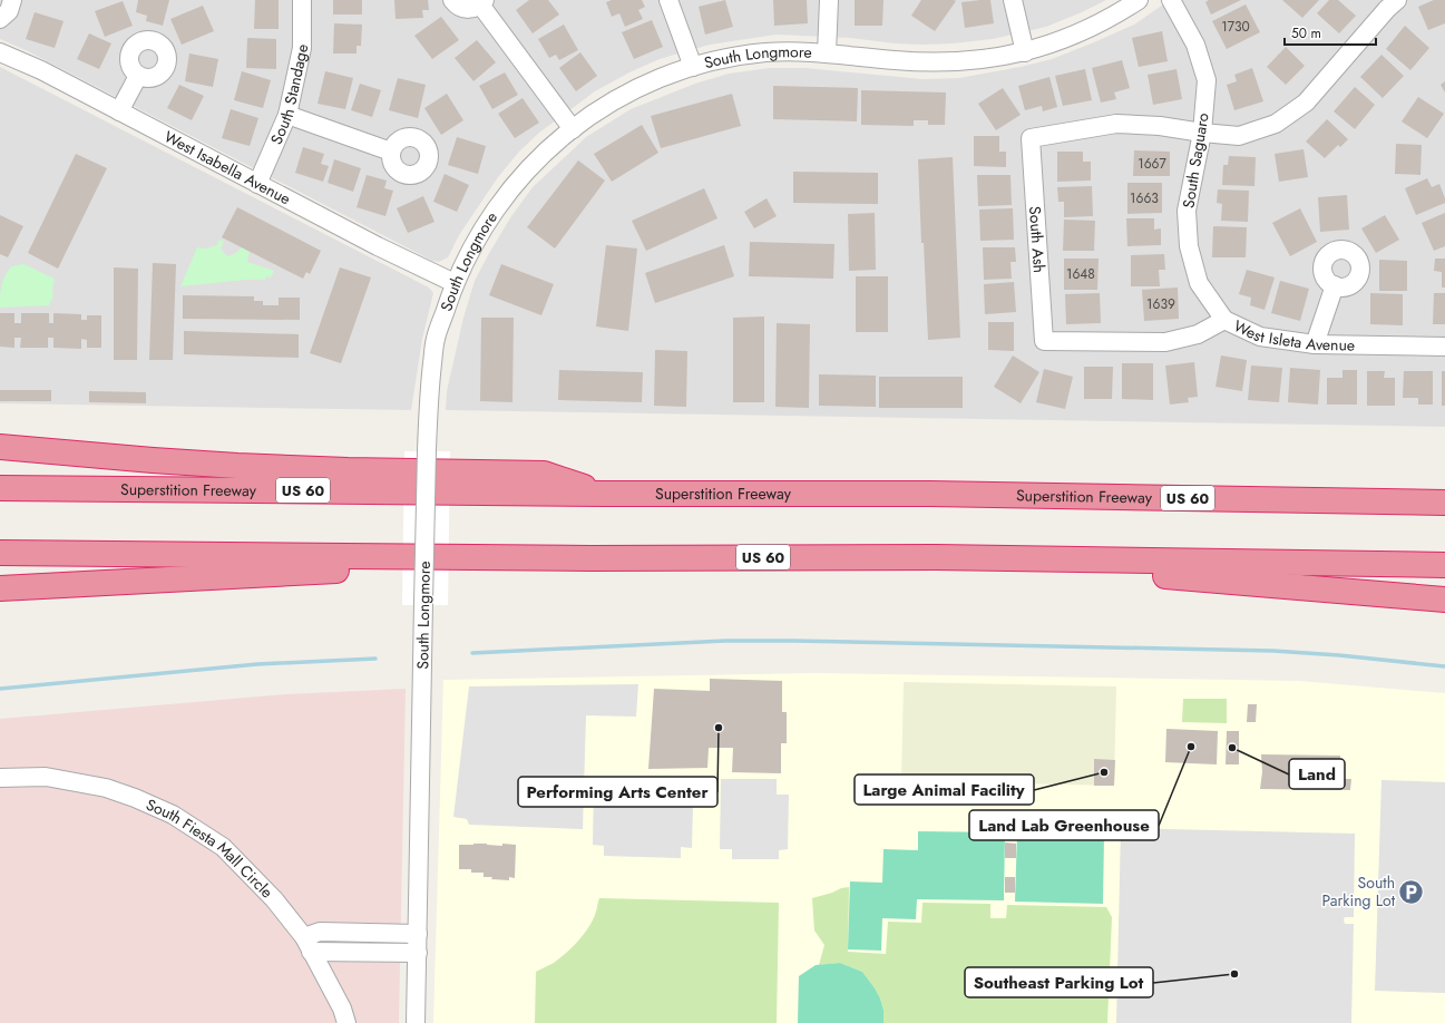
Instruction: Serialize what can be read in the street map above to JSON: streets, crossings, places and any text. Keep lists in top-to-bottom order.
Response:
{
  "streets": {
    "highway": ["Superstition Freeway", "US 60"],
    "street": [
      "South Longmore",
      "South Standage",
      "South Saguaro",
      "West Isabella Avenue",
      "South Ash",
      "West Isleta Avenue",
      "South Fiesta Mall Circle"
    ]
  },
  "crossings": [
    ["South Longmore", "West Isabella Avenue"],
    ["South Standage", "West Isabella Avenue"],
    ["South Saguaro", "South Ash"],
    ["South Saguaro", "West Isleta Avenue"],
    ["South Ash", "West Isleta Avenue"]
  ],
  "places": {
    "other": [
      "Performing Arts Center",
      "Land Lab Greenhouse",
      "Land",
      "Large Animal Facility",
      "Southeast Parking Lot"
    ],
    "parking": ["South Parking Lot"]
  },
  "house_numbers": [
    "1730",
    "1667",
    "1663",
    "1648",
    "1639"
  ],
  "scale_bar": "50 m"
}
